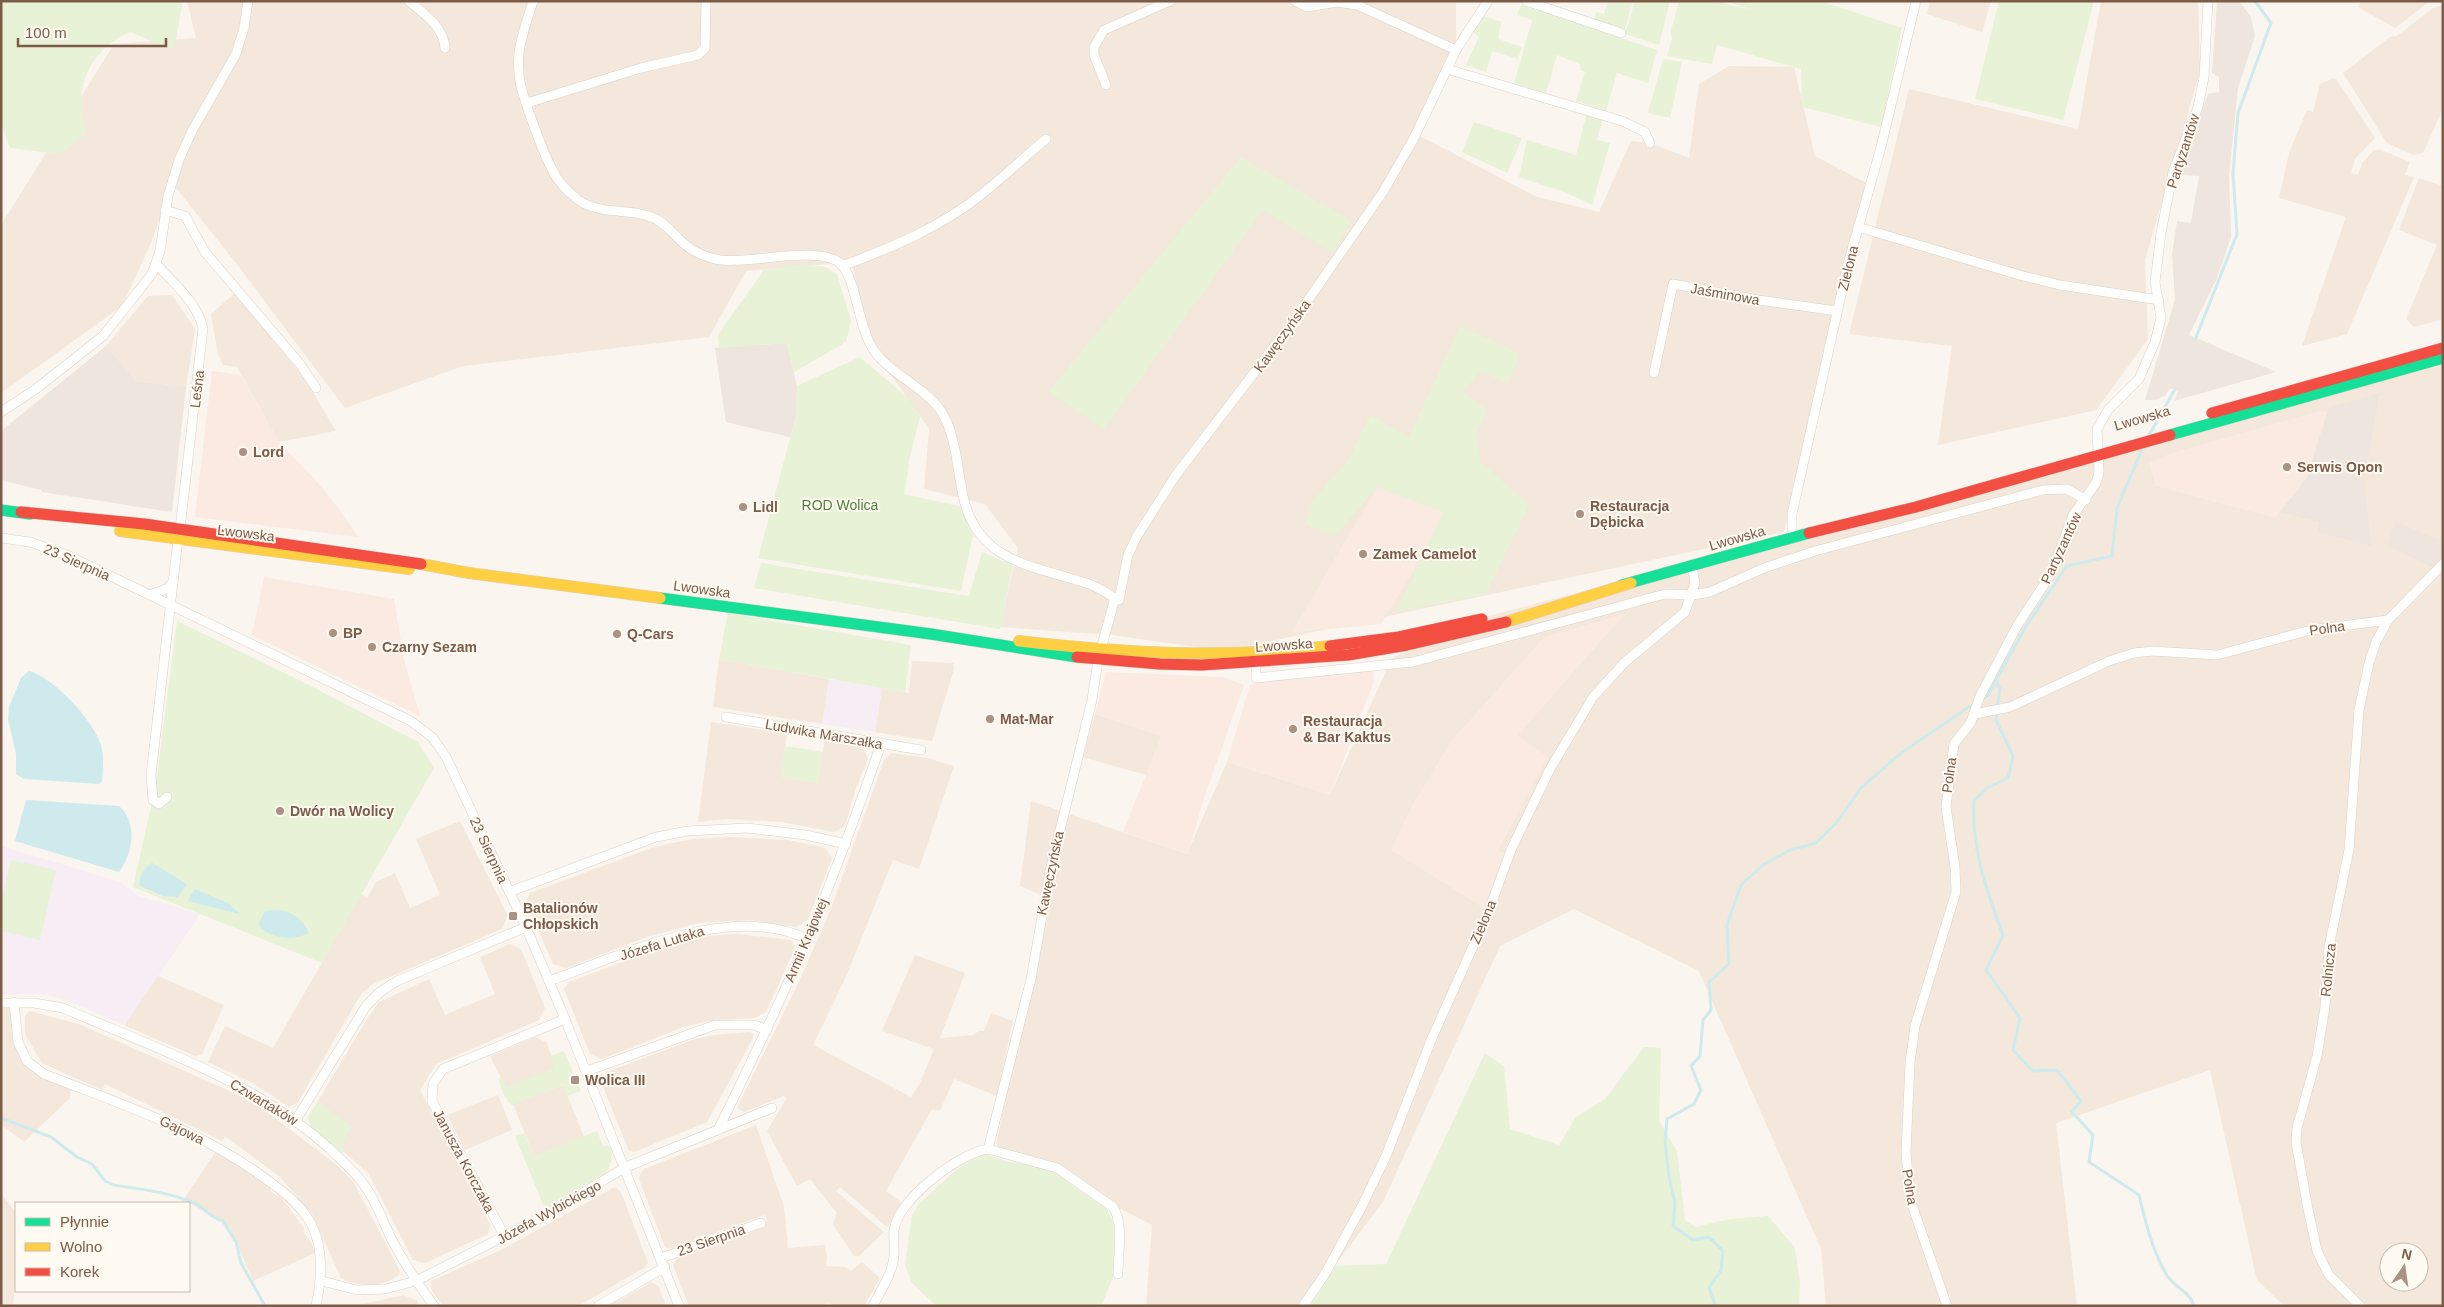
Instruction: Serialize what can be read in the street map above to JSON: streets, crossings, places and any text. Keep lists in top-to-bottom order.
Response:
{
  "streets": {
    "main road": ["Lwowska"],
    "street": [
      "Partyzantów",
      "Zielona",
      "Jaśminowa",
      "Kawęczyńska",
      "Leśna",
      "23 Sierpnia",
      "Polna",
      "Ludwika Marszałka",
      "Armii Krajowej",
      "Józefa Lutaka",
      "Rolnicza",
      "Czwartaków",
      "Gajowa",
      "Janusza Korczaka",
      "Józefa Wybickiego"
    ]
  },
  "crossings": [
    ["Partyzantów", "Lwowska"],
    ["Partyzantów", "Polna"],
    ["Zielona", "Jaśminowa"],
    ["Zielona", "Lwowska"],
    ["Kawęczyńska", "Lwowska"],
    ["Leśna", "Lwowska"],
    ["Leśna", "23 Sierpnia"],
    ["23 Sierpnia", "Józefa Lutaka"],
    ["23 Sierpnia", "Janusza Korczaka"],
    ["23 Sierpnia", "Józefa Wybickiego"],
    ["Polna", "Rolnicza"],
    ["Ludwika Marszałka", "Armii Krajowej"],
    ["Armii Krajowej", "Józefa Lutaka"],
    ["Armii Krajowej", "Józefa Wybickiego"],
    ["Czwartaków", "Gajowa"],
    ["Czwartaków", "Józefa Wybickiego"],
    ["Gajowa", "Józefa Wybickiego"],
    ["Janusza Korczaka", "Józefa Wybickiego"]
  ],
  "parks": ["ROD Wolica"],
  "places": {
    "other": [
      "Lord",
      "Serwis Opon",
      "Lidl",
      "Restauracja Dębicka",
      "Zamek Camelot",
      "BP",
      "Q-Cars",
      "Czarny Sezam",
      "Mat-Mar",
      "Restauracja & Bar Kaktus",
      "Dwór na Wolicy"
    ],
    "transit": ["Batalionów Chłopskich", "Wolica III"]
  },
  "legend": ["Płynnie", "Wolno", "Korek"],
  "scale_bar": "100 m",
  "north": "top"
}
